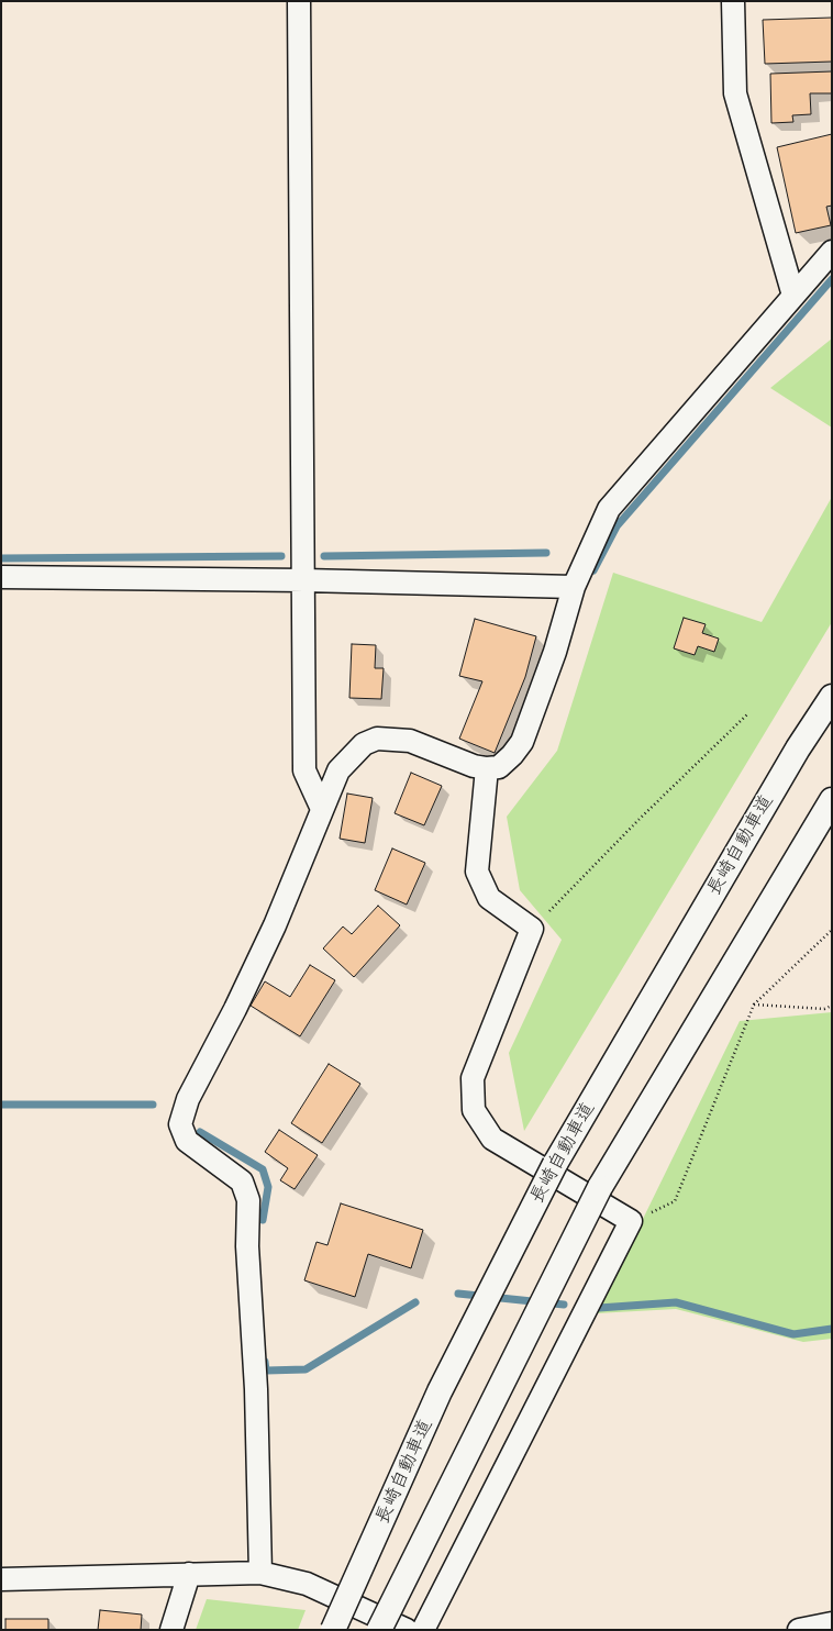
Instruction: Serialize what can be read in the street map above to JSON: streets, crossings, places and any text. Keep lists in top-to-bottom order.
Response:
{
  "streets": {
    "highway": ["長崎自動車道"]
  }
}
